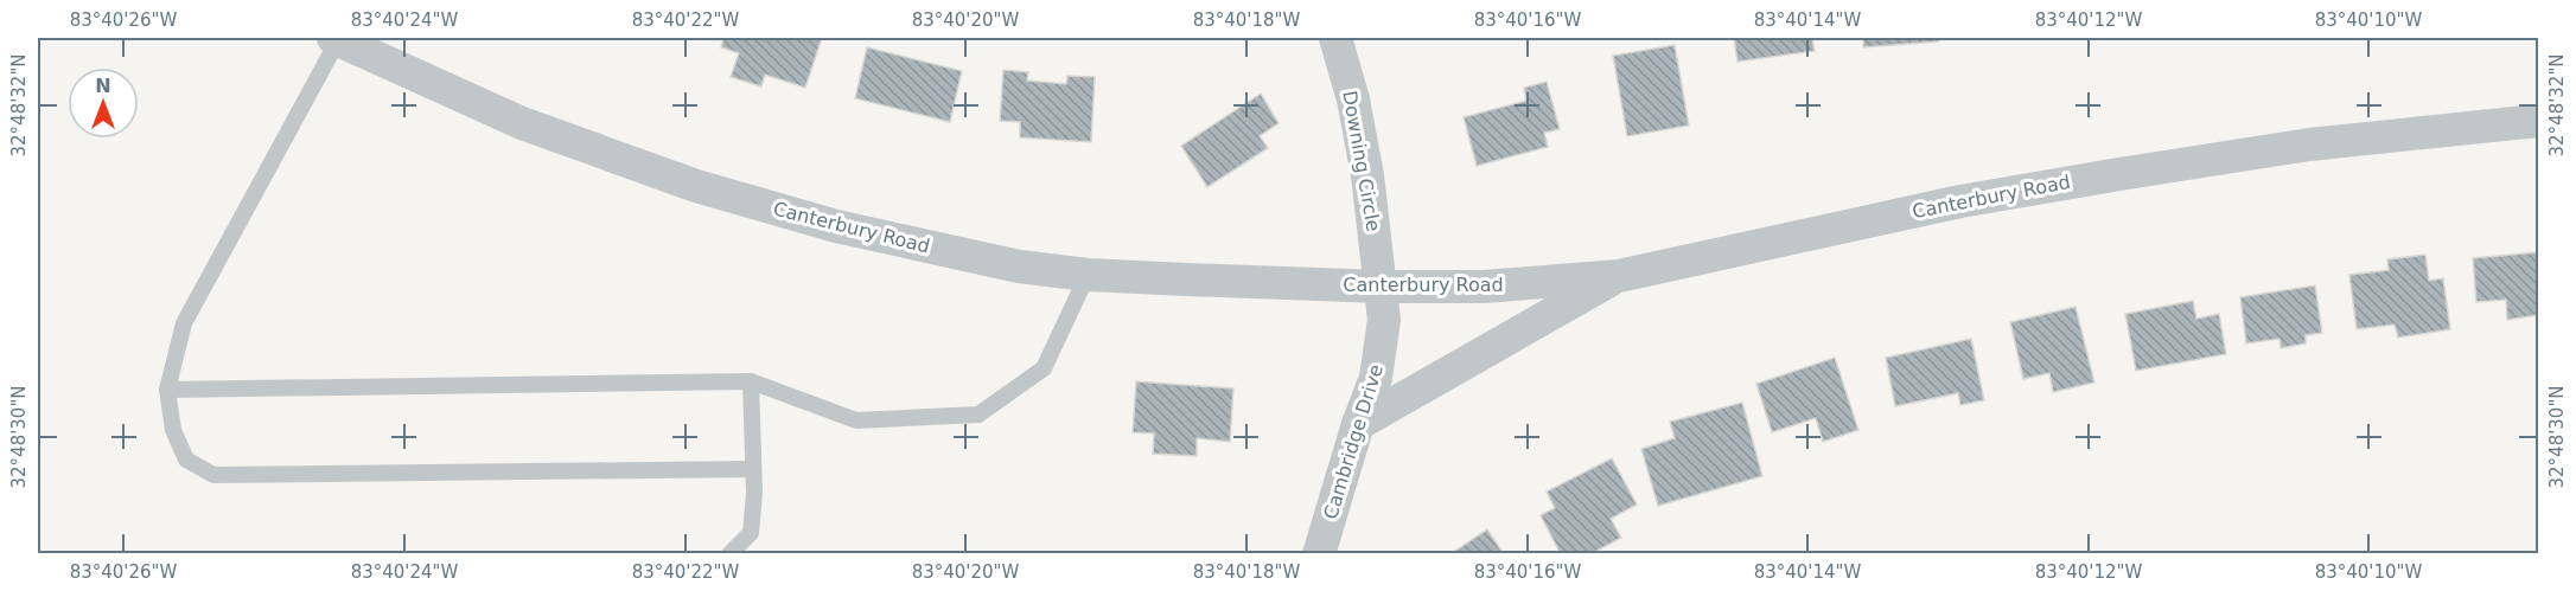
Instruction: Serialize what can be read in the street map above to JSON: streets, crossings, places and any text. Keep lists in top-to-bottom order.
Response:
{
  "streets": {
    "street": ["Downing Circle", "Canterbury Road", "Cambridge Drive"]
  },
  "crossings": [
    ["Downing Circle", "Canterbury Road"],
    ["Downing Circle", "Cambridge Drive"],
    ["Canterbury Road", "Cambridge Drive"]
  ],
  "north": "top",
  "coordinates": [
    "83°40'26\"W",
    "83°40'24\"W",
    "83°40'22\"W",
    "83°40'20\"W",
    "83°40'18\"W",
    "83°40'16\"W",
    "83°40'14\"W",
    "83°40'12\"W",
    "83°40'10\"W",
    "32°48'32\"N",
    "32°48'30\"N"
  ]
}
